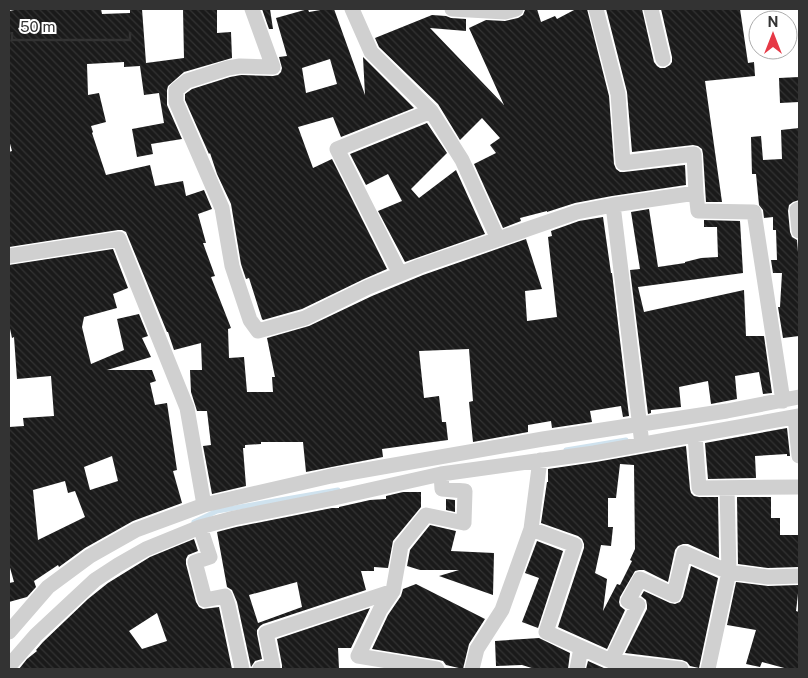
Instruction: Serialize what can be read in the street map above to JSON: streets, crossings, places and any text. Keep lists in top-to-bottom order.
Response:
{
  "scale_bar": "50 m",
  "north": "top"
}
